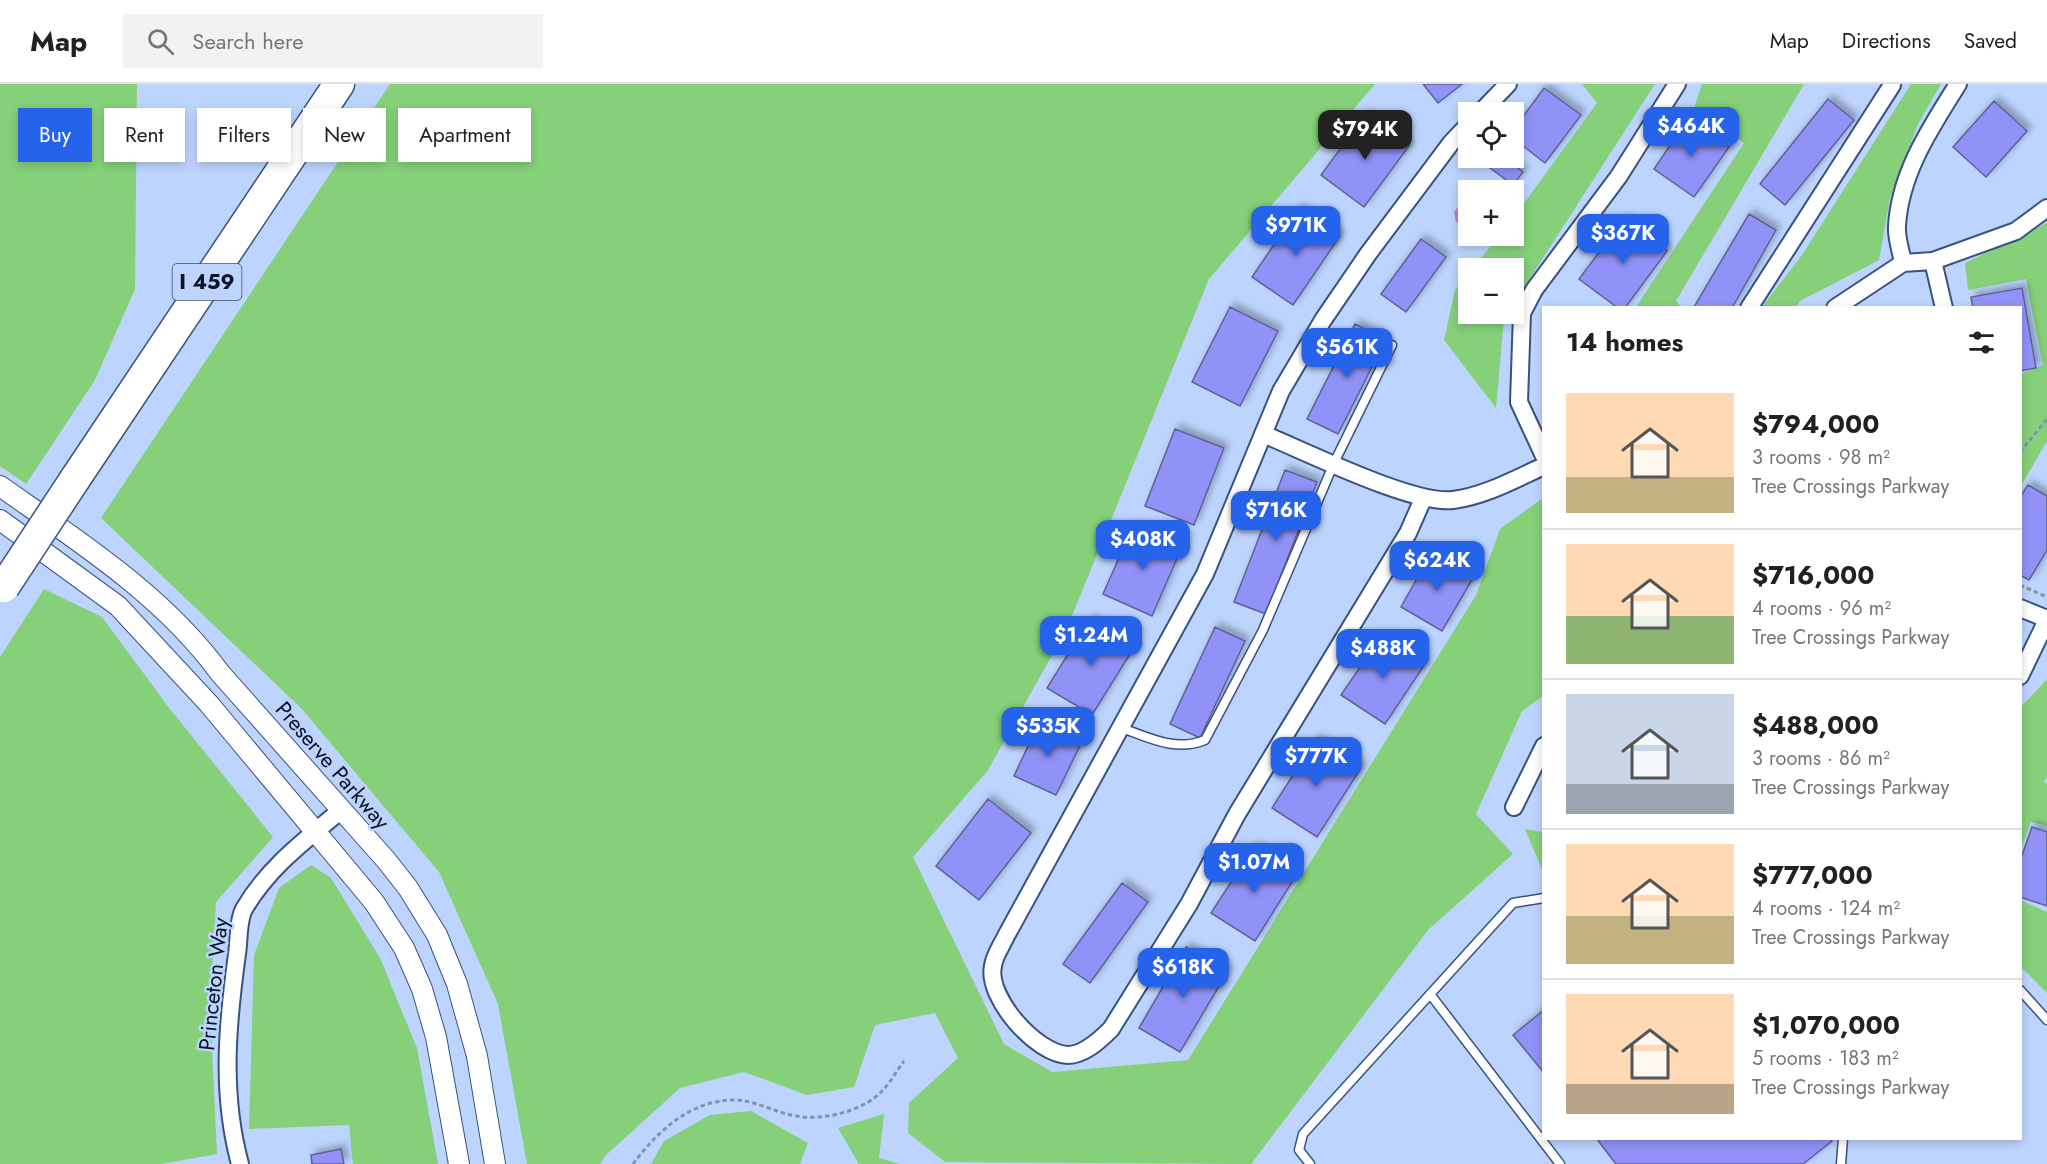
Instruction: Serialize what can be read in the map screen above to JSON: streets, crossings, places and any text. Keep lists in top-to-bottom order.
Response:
{
  "streets": {
    "highway": ["I 459"],
    "street": ["Preserve Parkway", "Princeton Way"]
  },
  "crossings": [
    ["Preserve Parkway", "Princeton Way"]
  ],
  "page": {
    "header": "Map",
    "search": "Search here",
    "nav": ["Map", "Directions", "Saved"],
    "map_buttons": ["+", "−"],
    "price": [
      "$464K",
      "$794K",
      "$971K",
      "$367K",
      "$561K",
      "$716K",
      "$408K",
      "$624K",
      "$1.24M",
      "$488K",
      "$535K",
      "$777K",
      "$1.07M",
      "$618K"
    ],
    "chip": [
      "Buy",
      "Rent",
      "Filters",
      "New",
      "Apartment"
    ],
    "heading": "14 homes",
    "list": [
      {
        "name": "$794,000",
        "note": "3 rooms · 98 m² · Tree Crossings Parkway"
      },
      {
        "name": "$716,000",
        "note": "4 rooms · 96 m² · Tree Crossings Parkway"
      },
      {
        "name": "$488,000",
        "note": "3 rooms · 86 m² · Tree Crossings Parkway"
      },
      {
        "name": "$777,000",
        "note": "4 rooms · 124 m² · Tree Crossings Parkway"
      },
      {
        "name": "$1,070,000",
        "note": "5 rooms · 183 m² · Tree Crossings Parkway"
      }
    ]
  }
}
